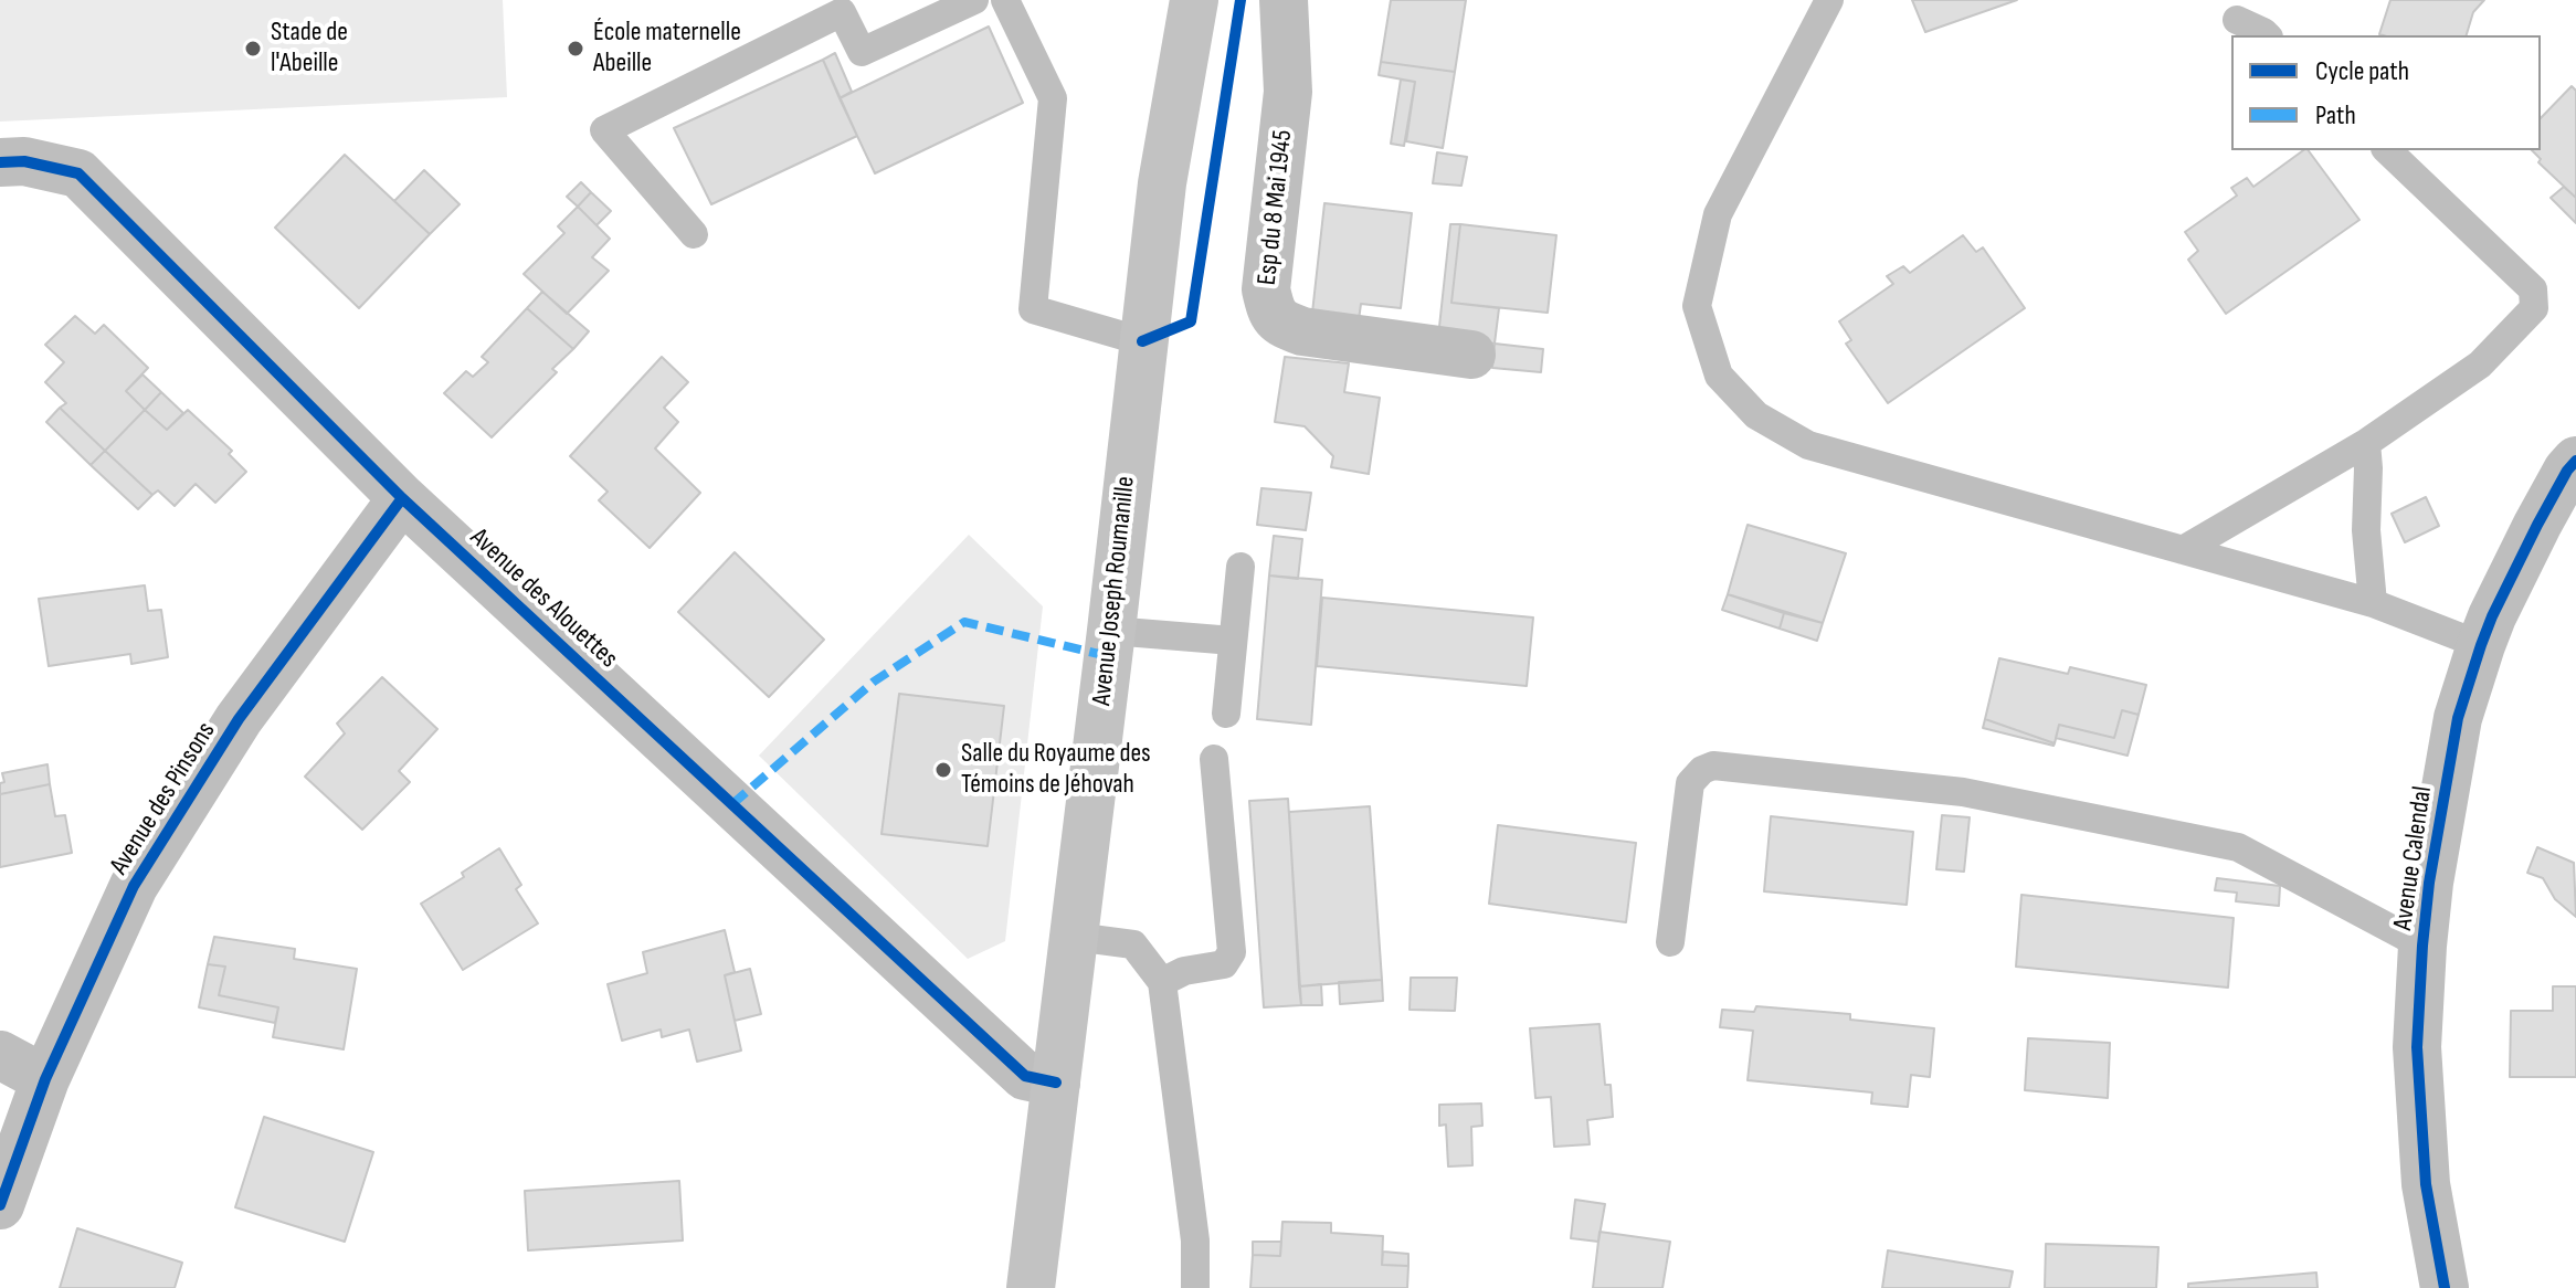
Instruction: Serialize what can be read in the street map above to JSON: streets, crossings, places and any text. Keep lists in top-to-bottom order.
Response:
{
  "streets": {
    "main road": ["Avenue Joseph Roumanille"],
    "street": [
      "Esp du 8 Mai 1945",
      "Avenue des Alouettes",
      "Avenue des Pinsons",
      "Avenue Calendal"
    ]
  },
  "crossings": [
    ["Avenue Joseph Roumanille", "Avenue des Alouettes"],
    ["Avenue des Alouettes", "Avenue des Pinsons"]
  ],
  "places": ["Stade de l'Abeille", "École maternelle Abeille", "Salle du Royaume des Témoins de Jéhovah"],
  "legend": ["Cycle path", "Path"]
}
